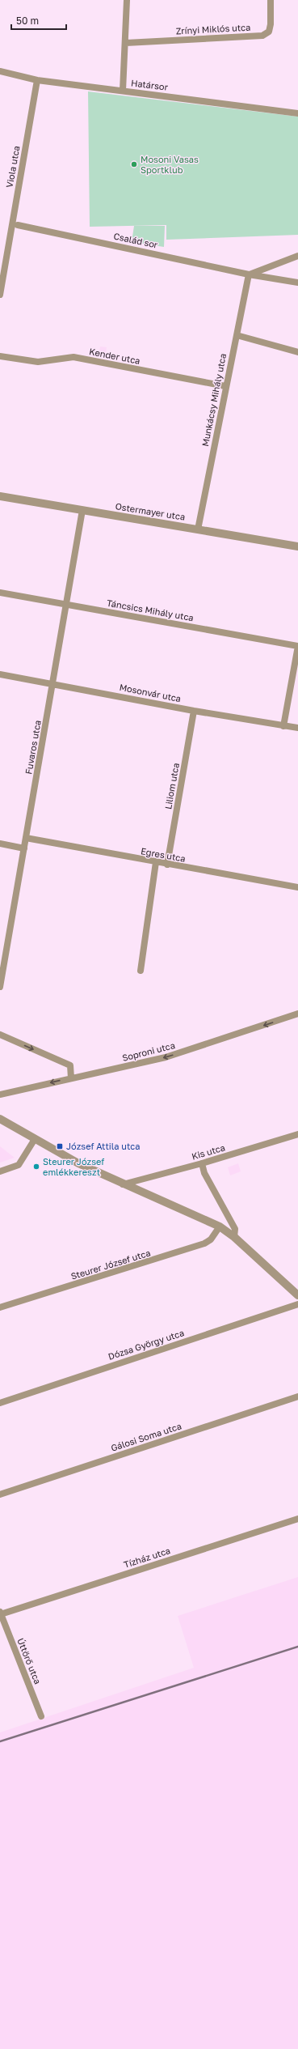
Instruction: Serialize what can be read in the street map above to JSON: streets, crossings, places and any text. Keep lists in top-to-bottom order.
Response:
{
  "streets": {
    "street": [
      "Zrínyi Miklós utca",
      "Határsor",
      "Viola utca",
      "Család sor",
      "Kender utca",
      "Munkácsy Mihály utca",
      "Ostermayer utca",
      "Táncsics Mihály utca",
      "Mosonvár utca",
      "Fuvaros utca",
      "Liliom utca",
      "Egres utca",
      "Soproni utca",
      "Kis utca",
      "Steurer József utca",
      "Dózsa György utca",
      "Gálosi Soma utca",
      "Tízház utca",
      "Úttörő utca"
    ]
  },
  "crossings": [
    ["Határsor", "Viola utca"],
    ["Család sor", "Munkácsy Mihály utca"],
    ["Kender utca", "Munkácsy Mihály utca"],
    ["Munkácsy Mihály utca", "Ostermayer utca"],
    ["Ostermayer utca", "Fuvaros utca"],
    ["Táncsics Mihály utca", "Fuvaros utca"],
    ["Mosonvár utca", "Fuvaros utca"],
    ["Mosonvár utca", "Liliom utca"],
    ["Fuvaros utca", "Egres utca"],
    ["Liliom utca", "Egres utca"],
    ["Tízház utca", "Úttörő utca"]
  ],
  "one_way": ["Soproni utca"],
  "places": {
    "other": ["Mosoni Vasas Sportklub", "Steurer József emlékkereszt"],
    "transit": ["József Attila utca"]
  },
  "scale_bar": "50 m"
}
